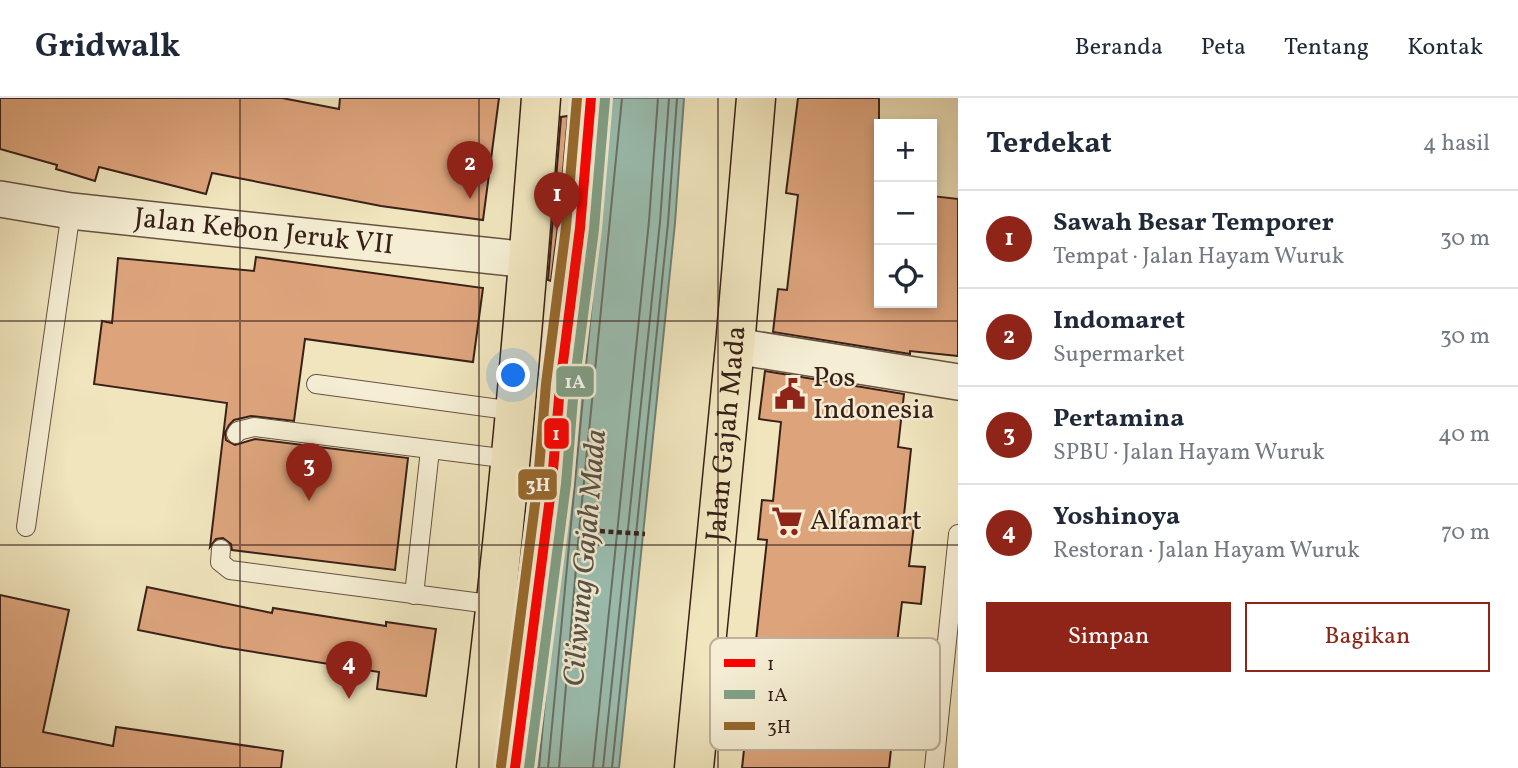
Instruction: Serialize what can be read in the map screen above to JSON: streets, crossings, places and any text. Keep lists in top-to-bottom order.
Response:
{
  "streets": {
    "main road": ["Jalan Gajah Mada"],
    "street": ["Jalan Kebon Jeruk VII"]
  },
  "water": ["Ciliwung Gajah Mada"],
  "places": {
    "public building": ["Pos Indonesia"],
    "supermarket": ["Alfamart"]
  },
  "lines": ["transit line 1", "transit line 3H", "transit line 1A"],
  "legend": ["1", "1A", "3H"],
  "page": {
    "header": "Gridwalk",
    "nav": [
      "Beranda",
      "Peta",
      "Tentang",
      "Kontak"
    ],
    "heading": ["Terdekat", "4 hasil"],
    "map_buttons": ["+", "−"],
    "pins": [
      "2",
      "1",
      "3",
      "4"
    ],
    "list": [
      {
        "mark": "1",
        "name": "Sawah Besar Temporer",
        "note": "Tempat · Jalan Hayam Wuruk",
        "value": "30 m"
      },
      {
        "mark": "2",
        "name": "Indomaret",
        "note": "Supermarket",
        "value": "30 m"
      },
      {
        "mark": "3",
        "name": "Pertamina",
        "note": "SPBU · Jalan Hayam Wuruk",
        "value": "40 m"
      },
      {
        "mark": "4",
        "name": "Yoshinoya",
        "note": "Restoran · Jalan Hayam Wuruk",
        "value": "70 m"
      }
    ],
    "buttons": ["Simpan", "Bagikan"]
  }
}
